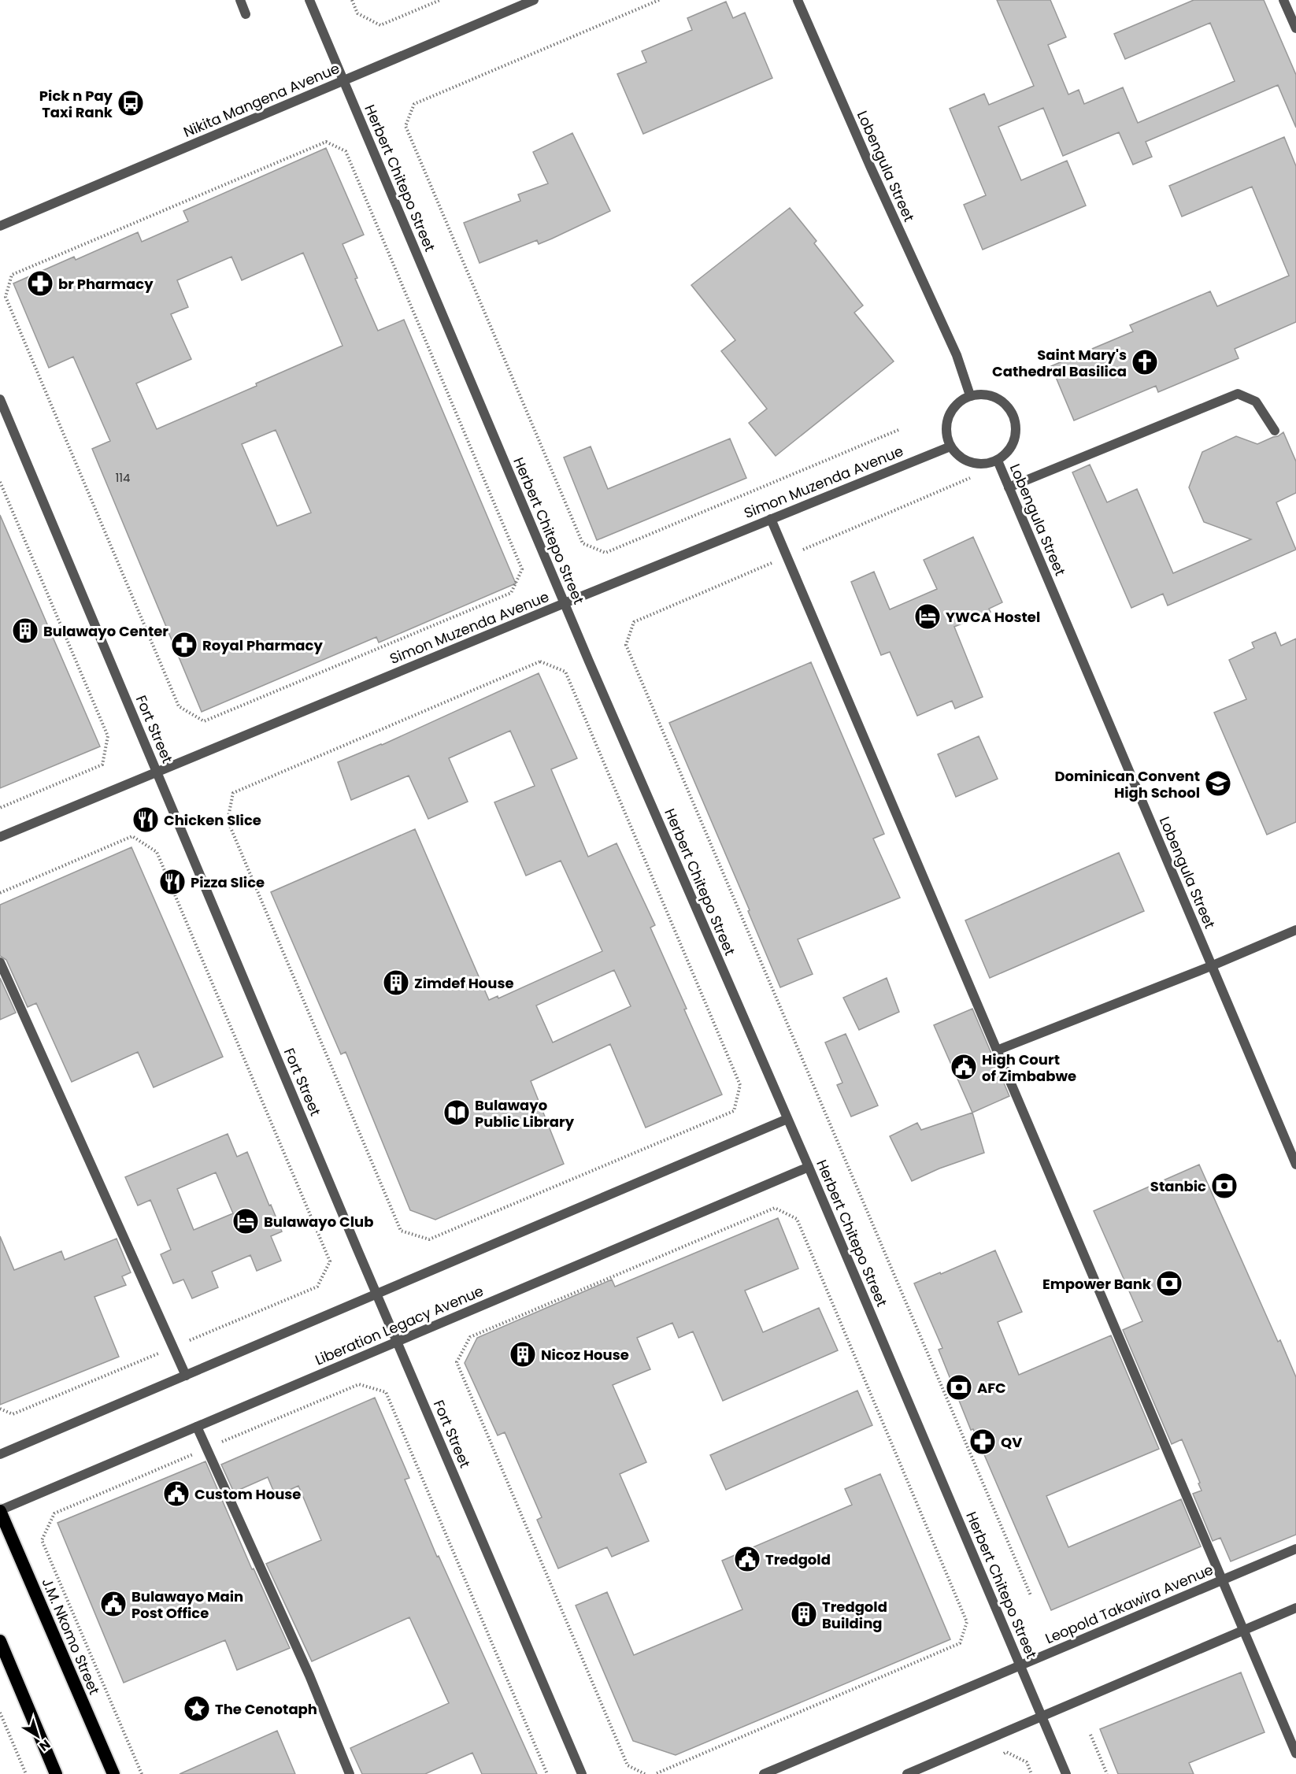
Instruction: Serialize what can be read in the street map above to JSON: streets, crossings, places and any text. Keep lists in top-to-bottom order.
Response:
{
  "streets": {
    "highway": ["J.M. Nkomo Street"],
    "street": [
      "Nikita Mangena Avenue",
      "Lobengula Street",
      "Herbert Chitepo Street",
      "Simon Muzenda Avenue",
      "Fort Street",
      "Liberation Legacy Avenue",
      "Leopold Takawira Avenue"
    ]
  },
  "crossings": [
    ["Nikita Mangena Avenue", "Herbert Chitepo Street"],
    ["Lobengula Street", "Simon Muzenda Avenue"],
    ["Herbert Chitepo Street", "Simon Muzenda Avenue"],
    ["Herbert Chitepo Street", "Liberation Legacy Avenue"],
    ["Herbert Chitepo Street", "Leopold Takawira Avenue"],
    ["Simon Muzenda Avenue", "Fort Street"],
    ["Fort Street", "Liberation Legacy Avenue"],
    ["Liberation Legacy Avenue", "J.M. Nkomo Street"]
  ],
  "places": {
    "bus stop": ["Pick n Pay Taxi Rank"],
    "pharmacy": ["br Pharmacy", "Royal Pharmacy", "QV"],
    "church": ["Saint Mary's Cathedral Basilica"],
    "hotel": ["YWCA Hostel", "Bulawayo Club"],
    "building": [
      "Bulawayo Center",
      "Zimdef House",
      "Nicoz House",
      "Tredgold Building"
    ],
    "school or university": ["Dominican Convent High School"],
    "restaurant": ["Chicken Slice", "Pizza Slice"],
    "public building": [
      "High Court of Zimbabwe",
      "Custom House",
      "Tredgold",
      "Bulawayo Main Post Office"
    ],
    "library": ["Bulawayo Public Library"],
    "bank": ["Stanbic", "Empower Bank", "AFC"],
    "place": ["The Cenotaph"]
  },
  "house_numbers": ["114"],
  "north": "bottom right"
}
